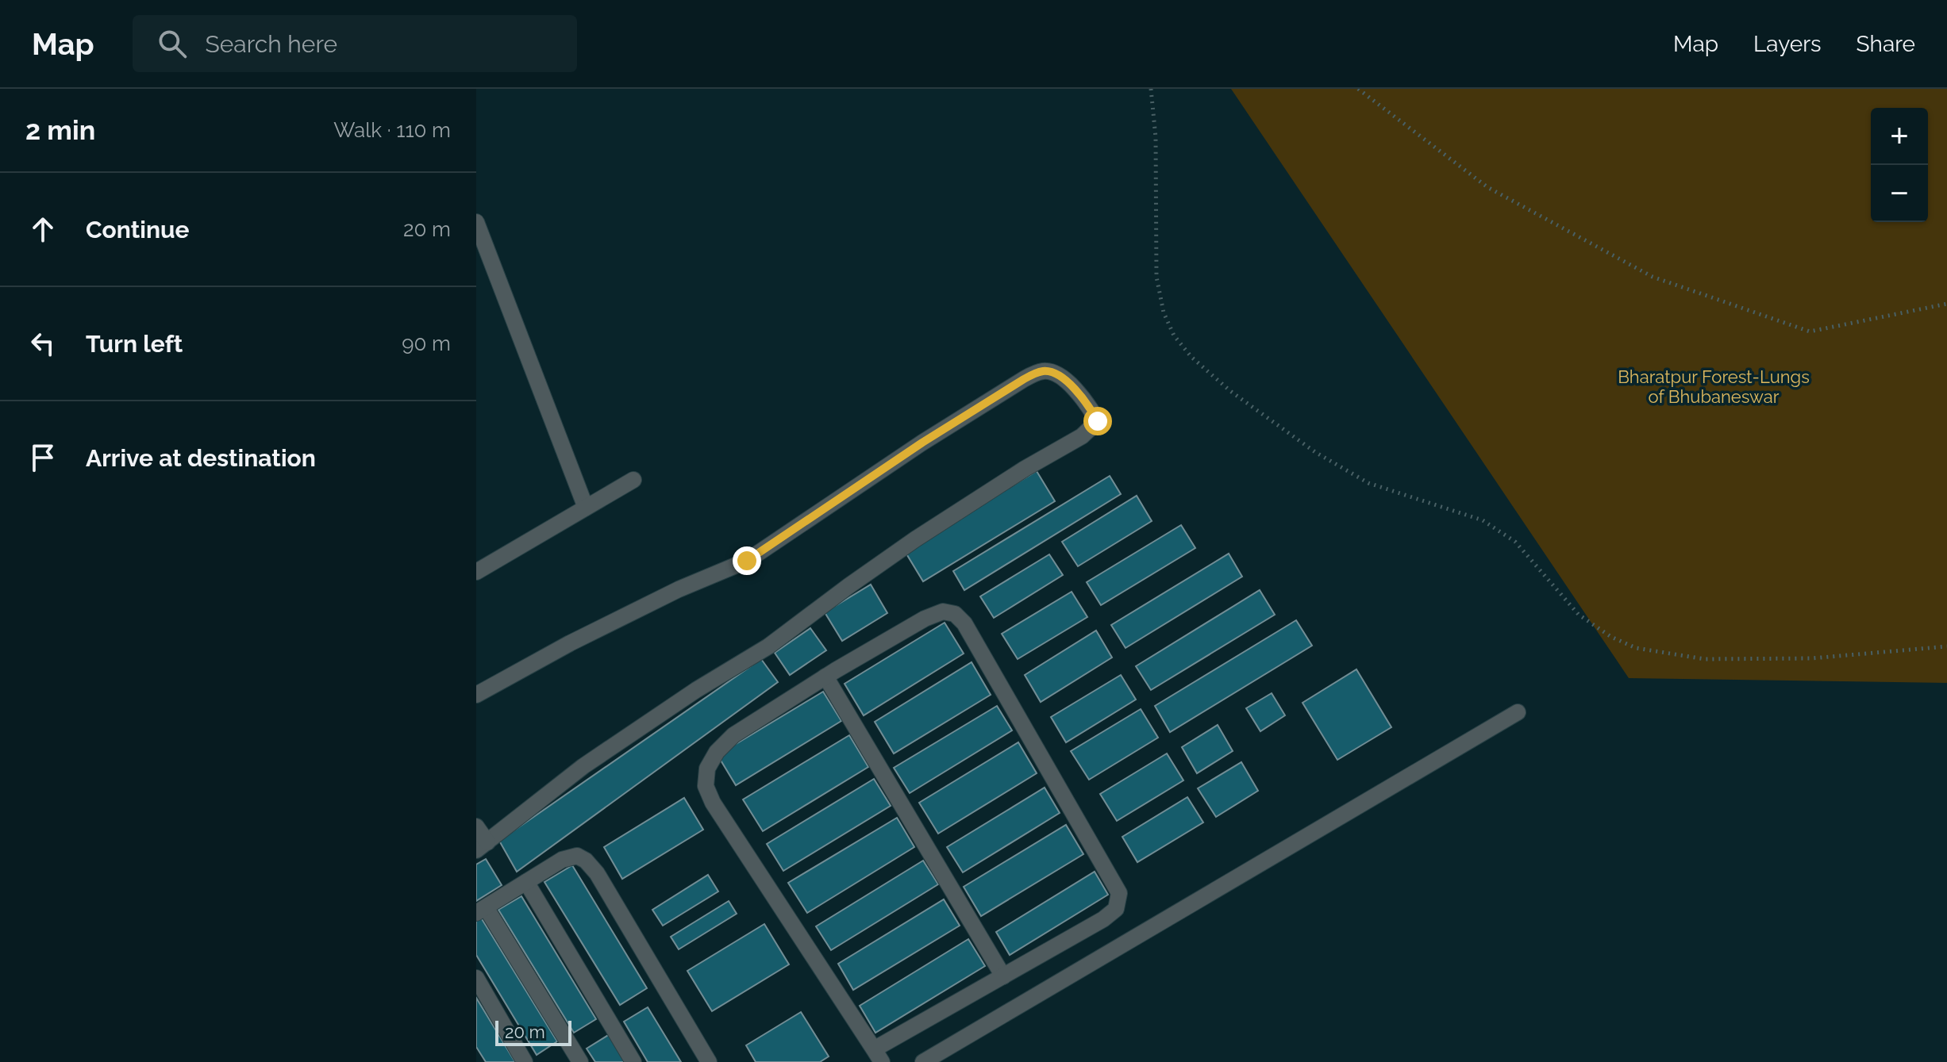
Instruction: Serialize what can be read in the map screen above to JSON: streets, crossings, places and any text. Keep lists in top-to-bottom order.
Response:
{
  "parks": ["Bharatpur Forest-Lungs of Bhubaneswar"],
  "scale_bar": "20 m",
  "page": {
    "header": "Map",
    "search": "Search here",
    "nav": ["Map", "Layers", "Share"],
    "heading": ["2 min", "Walk · 110 m"],
    "map_buttons": ["+", "−"],
    "list": [
      ["Continue", "20 m"],
      ["Turn left", "90 m"],
      "Arrive at destination"
    ],
    "scale": "20 m"
  }
}
